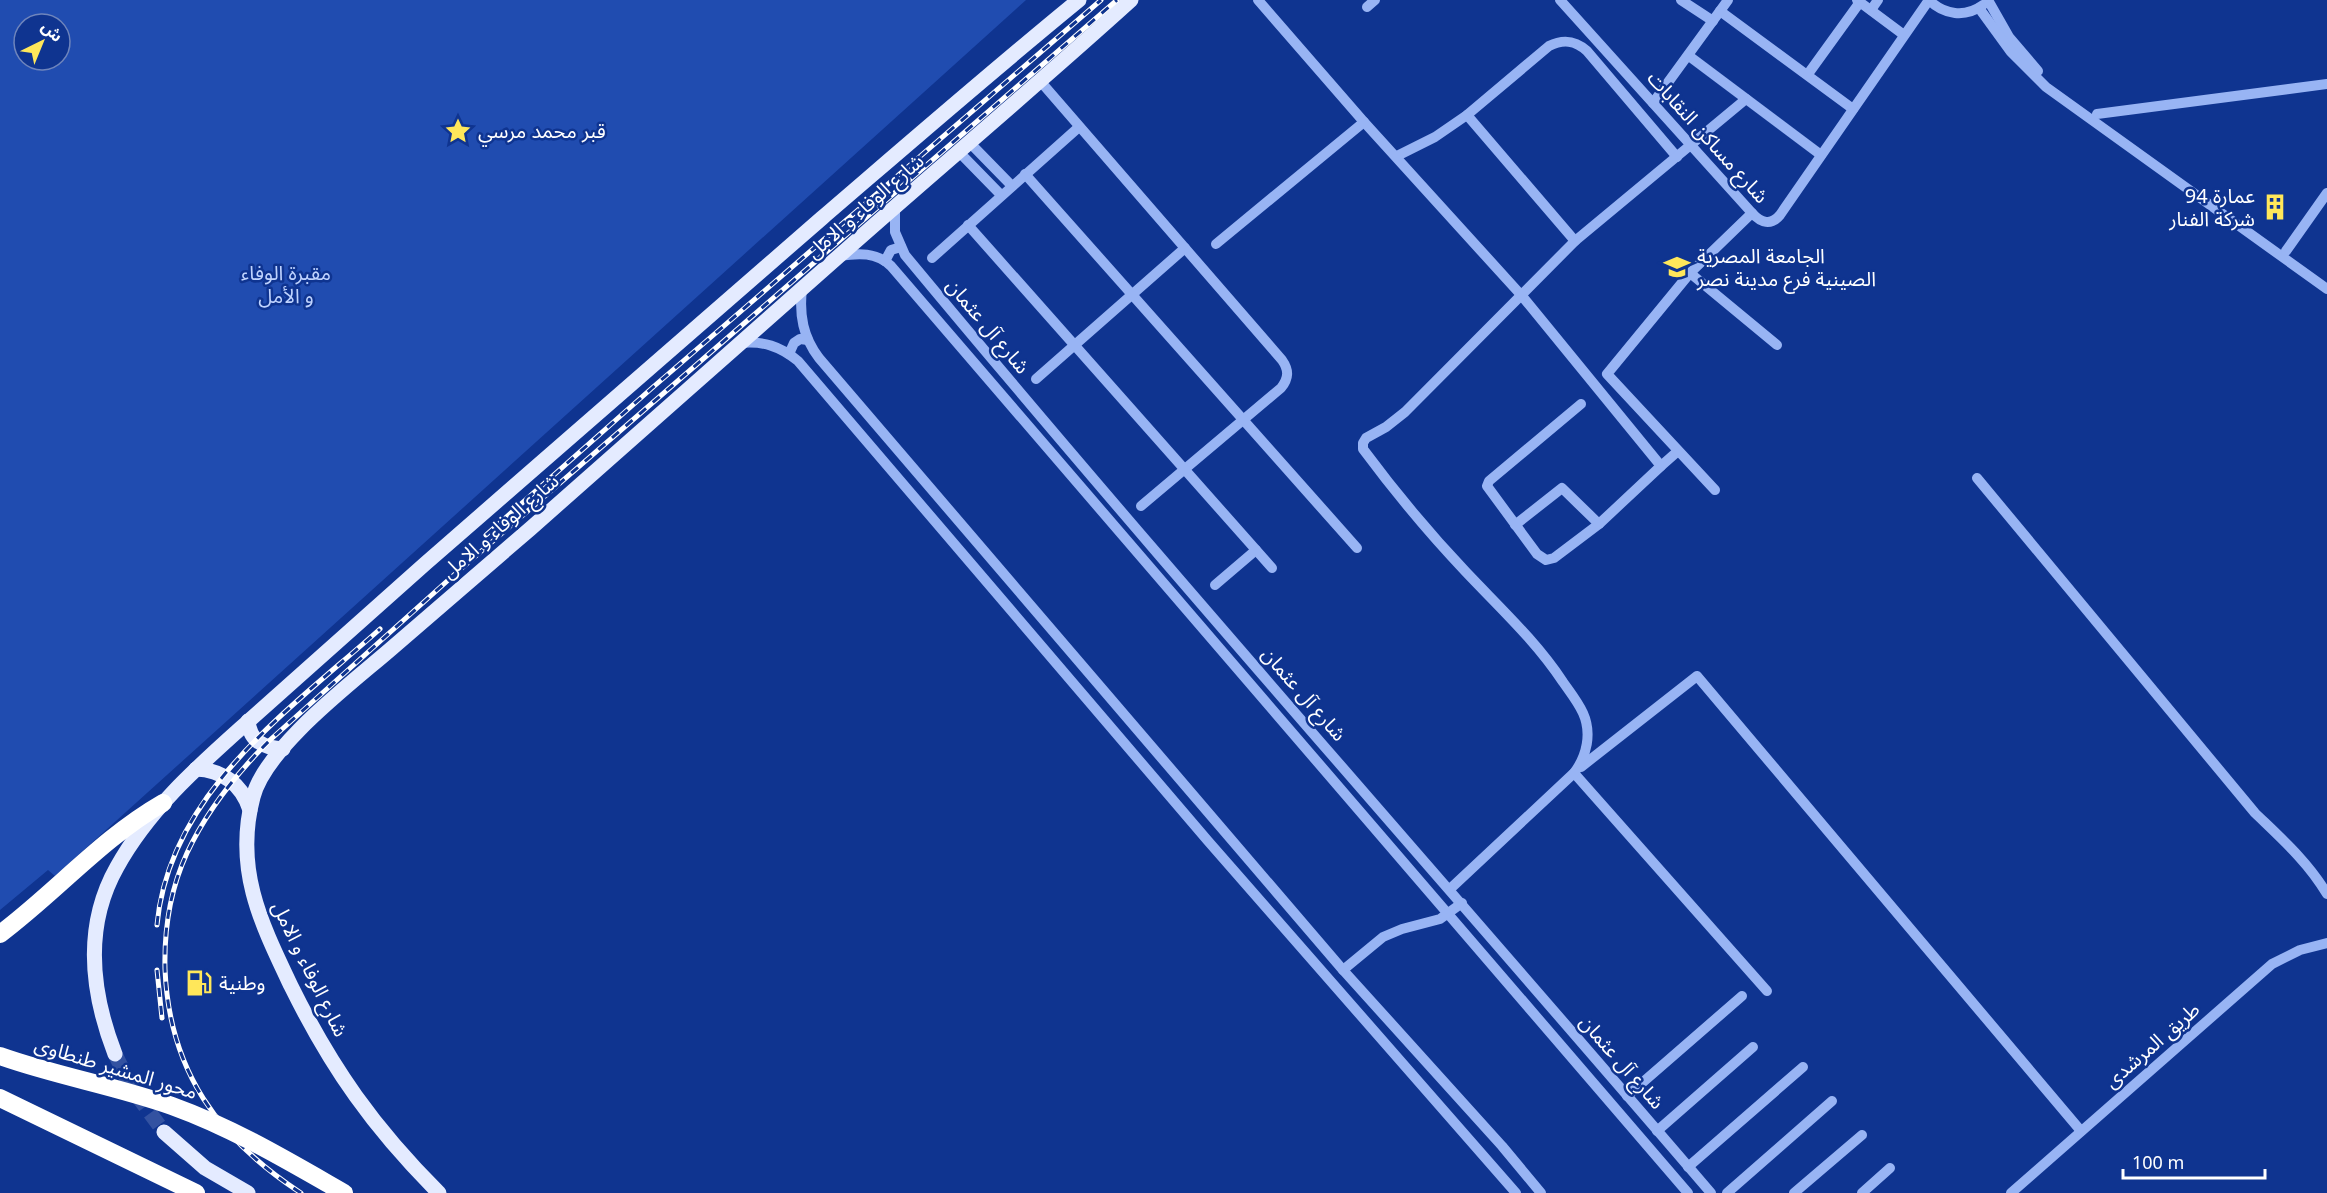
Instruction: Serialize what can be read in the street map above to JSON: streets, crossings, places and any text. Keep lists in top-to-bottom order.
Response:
{
  "streets": {
    "highway": ["محور المشير طنطاوى"],
    "main road": ["شارع الوفاء و الامل"],
    "street": ["شارع مساكن النقابات", "شارع آل عثمان", "طريق المرشدى"]
  },
  "crossings": [
    ["شارع الوفاء و الامل", "شارع آل عثمان"]
  ],
  "parks": ["مقبرة الوفاء و الأمل"],
  "places": {
    "place": ["قبر محمد مرسي"],
    "building": ["عمارة 94 شركة الفنار"],
    "school or university": ["الجامعة المصرية الصينية فرع مدينة نصر"],
    "fuel station": ["وطنية"]
  },
  "scale_bar": "100 m",
  "north": "top right"
}
